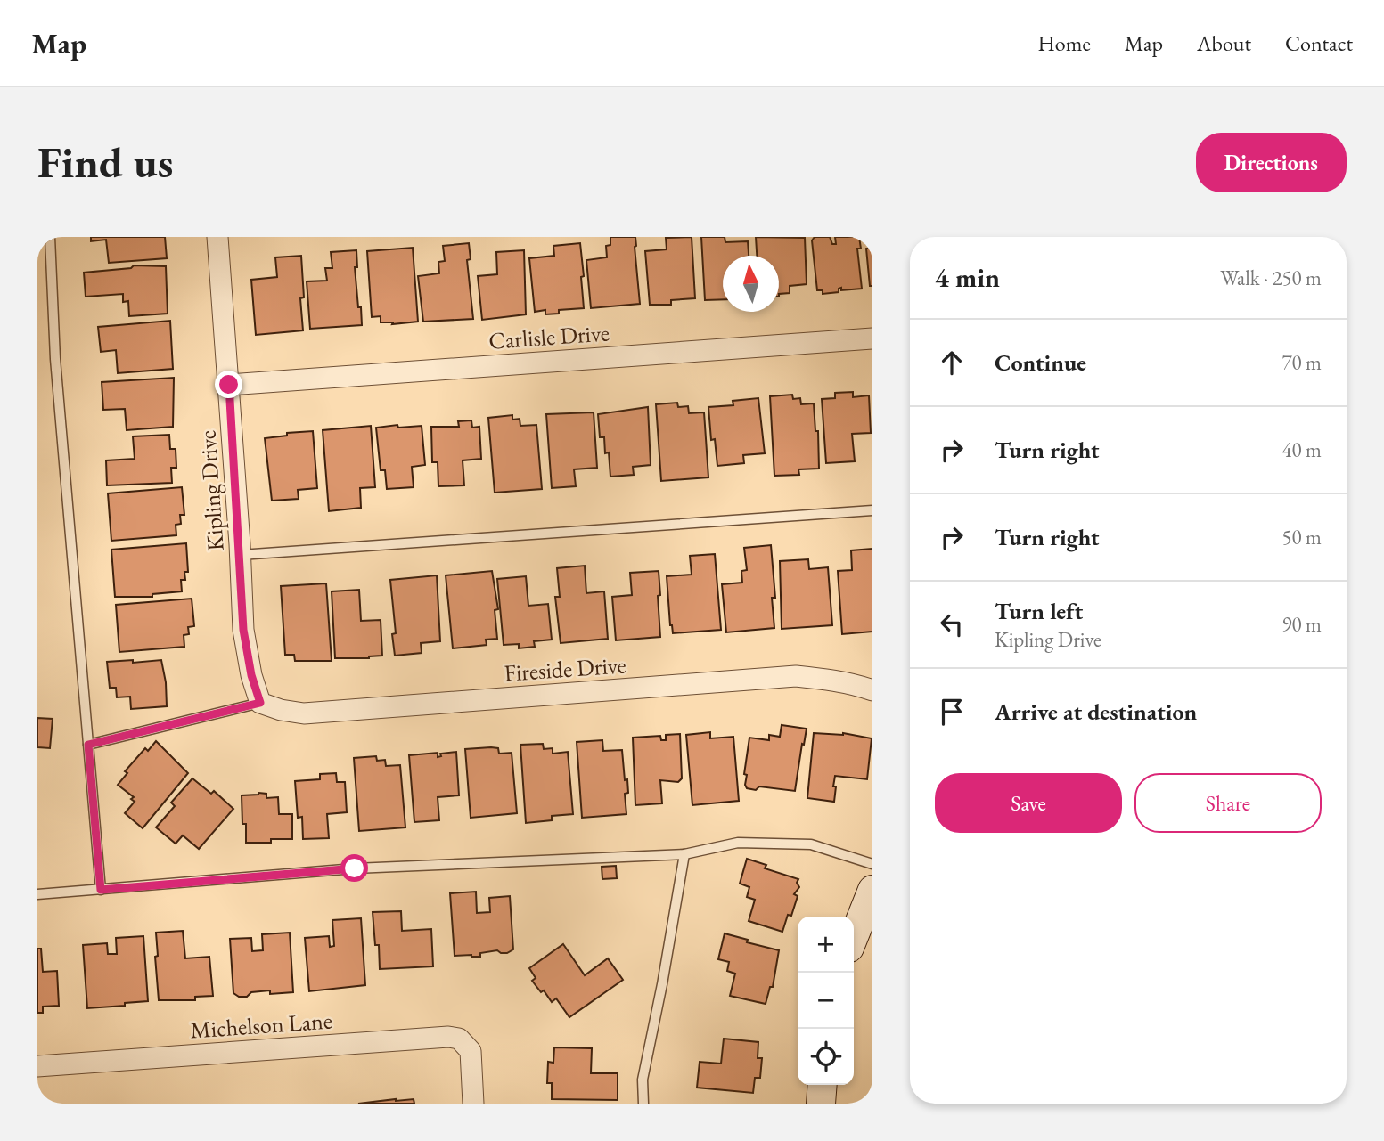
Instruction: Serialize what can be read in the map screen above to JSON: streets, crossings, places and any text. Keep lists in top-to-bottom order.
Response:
{
  "streets": {
    "street": [
      "Carlisle Drive",
      "Kipling Drive",
      "Fireside Drive",
      "Michelson Lane"
    ]
  },
  "crossings": [
    ["Carlisle Drive", "Kipling Drive"],
    ["Kipling Drive", "Fireside Drive"]
  ],
  "north": "top",
  "page": {
    "header": "Map",
    "nav": [
      "Home",
      "Map",
      "About",
      "Contact"
    ],
    "buttons": [
      "Directions",
      ["Save", "Share"]
    ],
    "title": "Find us",
    "heading": ["4 min", "Walk · 250 m"],
    "list": [
      ["Continue", "70 m"],
      ["Turn right", "40 m"],
      ["Turn right", "50 m"],
      ["Turn left", "Kipling Drive", "90 m"],
      "Arrive at destination"
    ],
    "map_buttons": ["+", "−"]
  }
}
